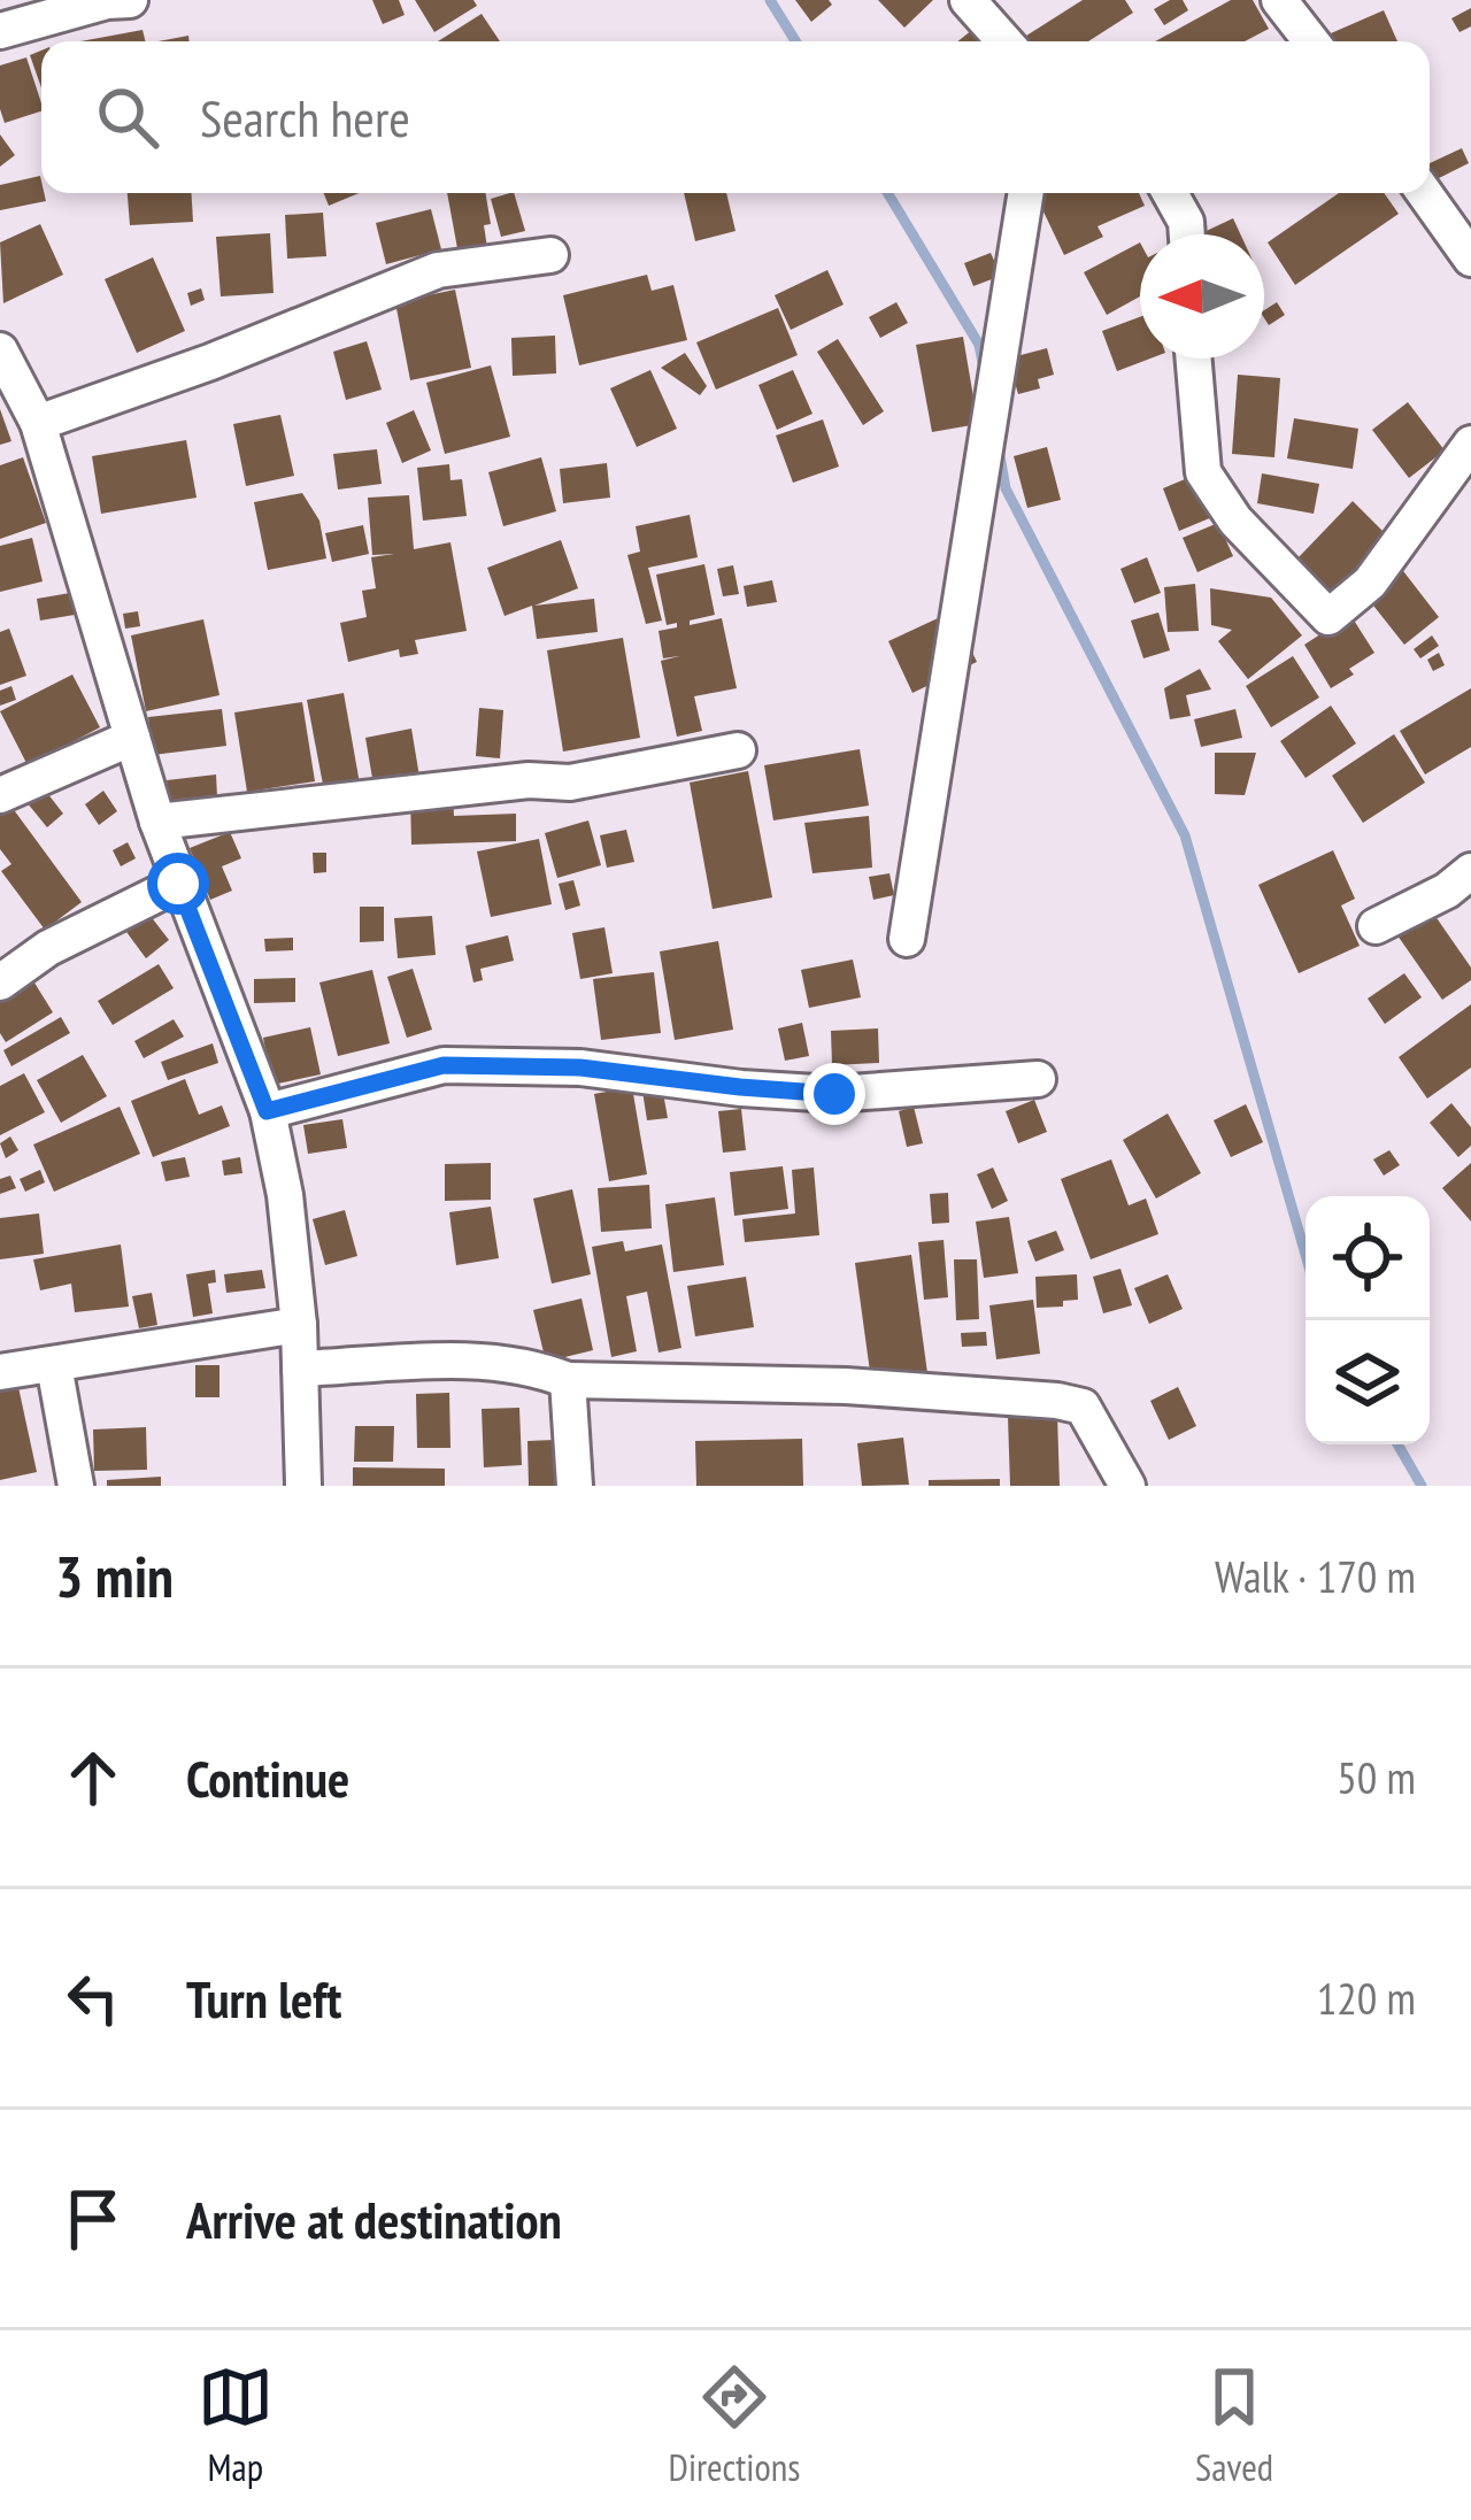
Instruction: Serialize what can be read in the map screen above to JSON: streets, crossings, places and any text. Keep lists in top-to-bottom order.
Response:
{
  "north": "left",
  "page": {
    "search": "Search here",
    "heading": ["3 min", "Walk · 170 m"],
    "list": [
      ["Continue", "50 m"],
      ["Turn left", "120 m"],
      "Arrive at destination"
    ],
    "nav": ["Map", "Directions", "Saved"]
  }
}
